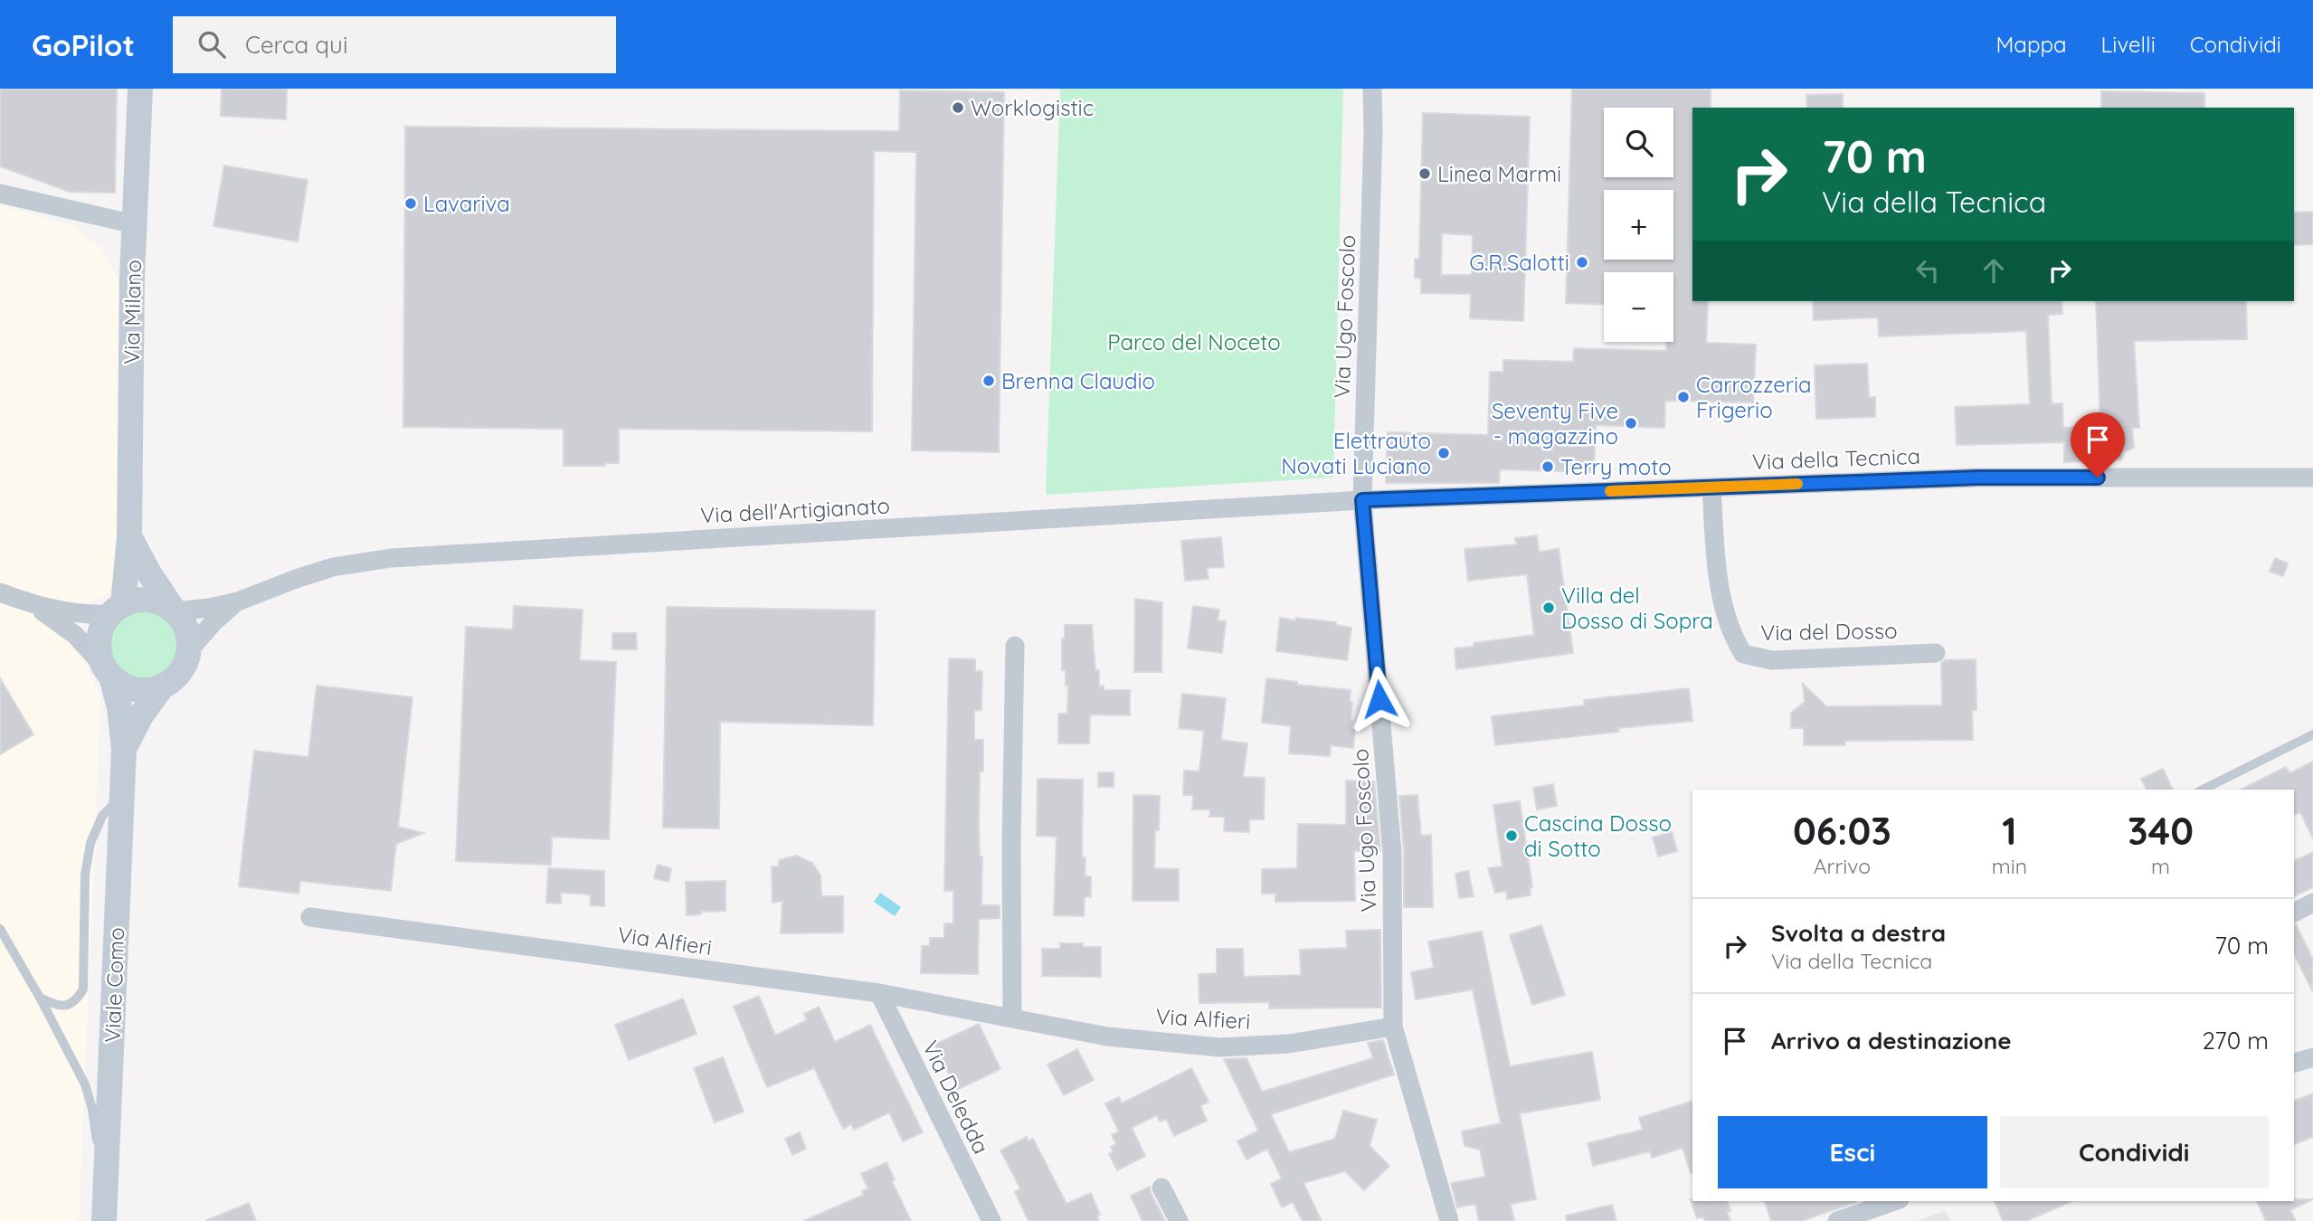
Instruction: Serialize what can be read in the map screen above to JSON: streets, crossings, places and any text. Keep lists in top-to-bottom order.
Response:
{
  "streets": {
    "main road": ["Via Milano", "Viale Como"],
    "street": [
      "Via Ugo Foscolo",
      "Via della Tecnica",
      "Via dell'Artigianato",
      "Via del Dosso",
      "Via Alfieri",
      "Via Deledda"
    ]
  },
  "crossings": [
    ["Via Milano", "Via dell'Artigianato"],
    ["Via Milano", "Viale Como"],
    ["Via Ugo Foscolo", "Via della Tecnica"],
    ["Via Ugo Foscolo", "Via dell'Artigianato"],
    ["Via Ugo Foscolo", "Via Alfieri"],
    ["Via della Tecnica", "Via dell'Artigianato"],
    ["Via della Tecnica", "Via del Dosso"],
    ["Via dell'Artigianato", "Viale Como"],
    ["Via Alfieri", "Via Deledda"]
  ],
  "parks": ["Parco del Noceto"],
  "places": [
    "Worklogistic",
    "Linea Marmi",
    "Lavariva",
    "G.R.Salotti",
    "Brenna Claudio",
    "Carrozzeria Frigerio",
    "Seventy Five - magazzino",
    "Elettrauto Novati Luciano",
    "Terry moto",
    "Villa del Dosso di Sopra",
    "Cascina Dosso di Sotto"
  ],
  "page": {
    "header": "GoPilot",
    "search": "Cerca qui",
    "nav": ["Mappa", "Livelli", "Condividi"],
    "map_buttons": ["+", "−"],
    "turn": ["70 m", "Via della Tecnica"],
    "eta": [
      "06:03",
      "Arrivo",
      "1",
      "min",
      "340",
      "m"
    ],
    "list": [
      {
        "name": "Svolta a destra",
        "note": "Via della Tecnica",
        "value": "70 m"
      },
      {
        "name": "Arrivo a destinazione",
        "value": "270 m"
      }
    ],
    "buttons": ["Esci", "Condividi"]
  }
}
